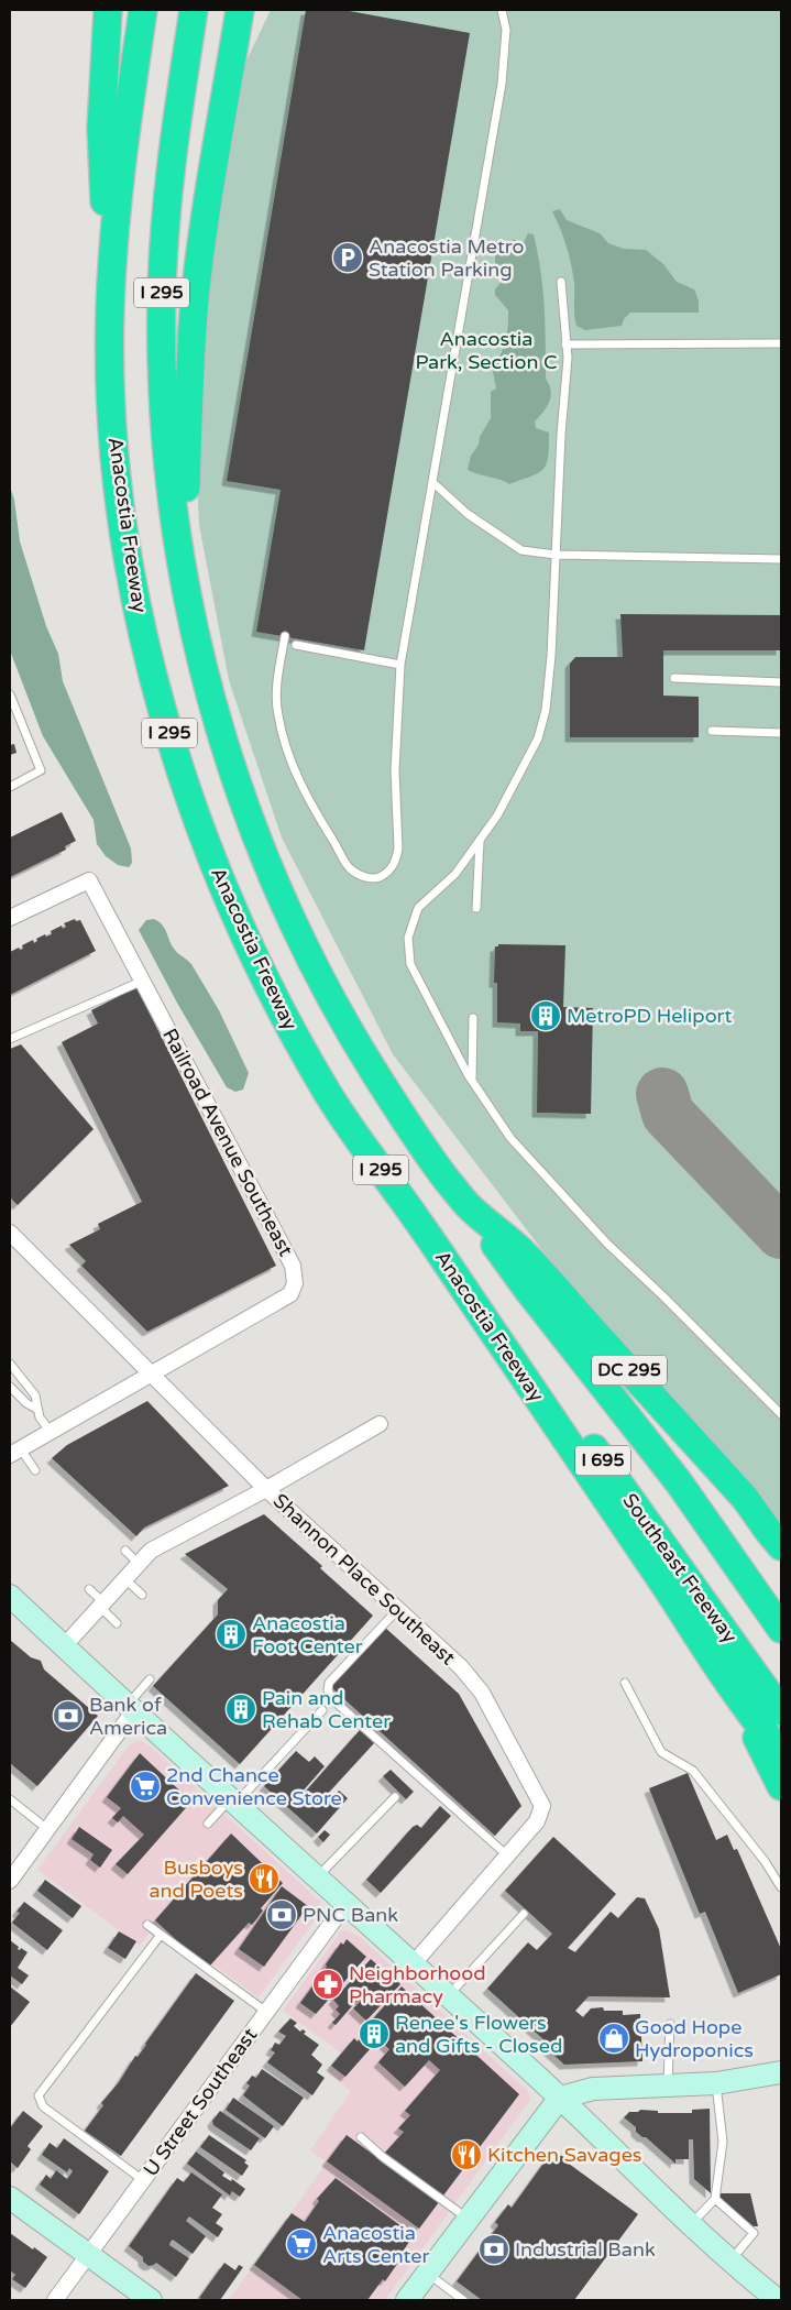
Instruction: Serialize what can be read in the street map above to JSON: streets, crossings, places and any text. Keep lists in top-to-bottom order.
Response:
{
  "streets": {
    "highway": [
      "I 295",
      "Anacostia Freeway",
      "DC 295",
      "I 695",
      "Southeast Freeway"
    ],
    "street": ["Railroad Avenue Southeast", "Shannon Place Southeast", "U Street Southeast"]
  },
  "crossings": [
    ["I 295", "DC 295"],
    ["I 295", "I 695"],
    ["Anacostia Freeway", "Southeast Freeway"],
    ["Railroad Avenue Southeast", "Shannon Place Southeast"],
    ["DC 295", "I 695"]
  ],
  "parks": ["Anacostia Park, Section C"],
  "places": {
    "parking": ["Anacostia Metro Station Parking"],
    "building": [
      "MetroPD Heliport",
      "Anacostia Foot Center",
      "Pain and Rehab Center",
      "Renee's Flowers and Gifts - Closed"
    ],
    "bank": ["Bank of America", "PNC Bank", "Industrial Bank"],
    "supermarket": ["2nd Chance Convenience Store", "Anacostia Arts Center"],
    "restaurant": ["Busboys and Poets", "Kitchen Savages"],
    "pharmacy": ["Neighborhood Pharmacy"],
    "shop": ["Good Hope Hydroponics"]
  }
}
